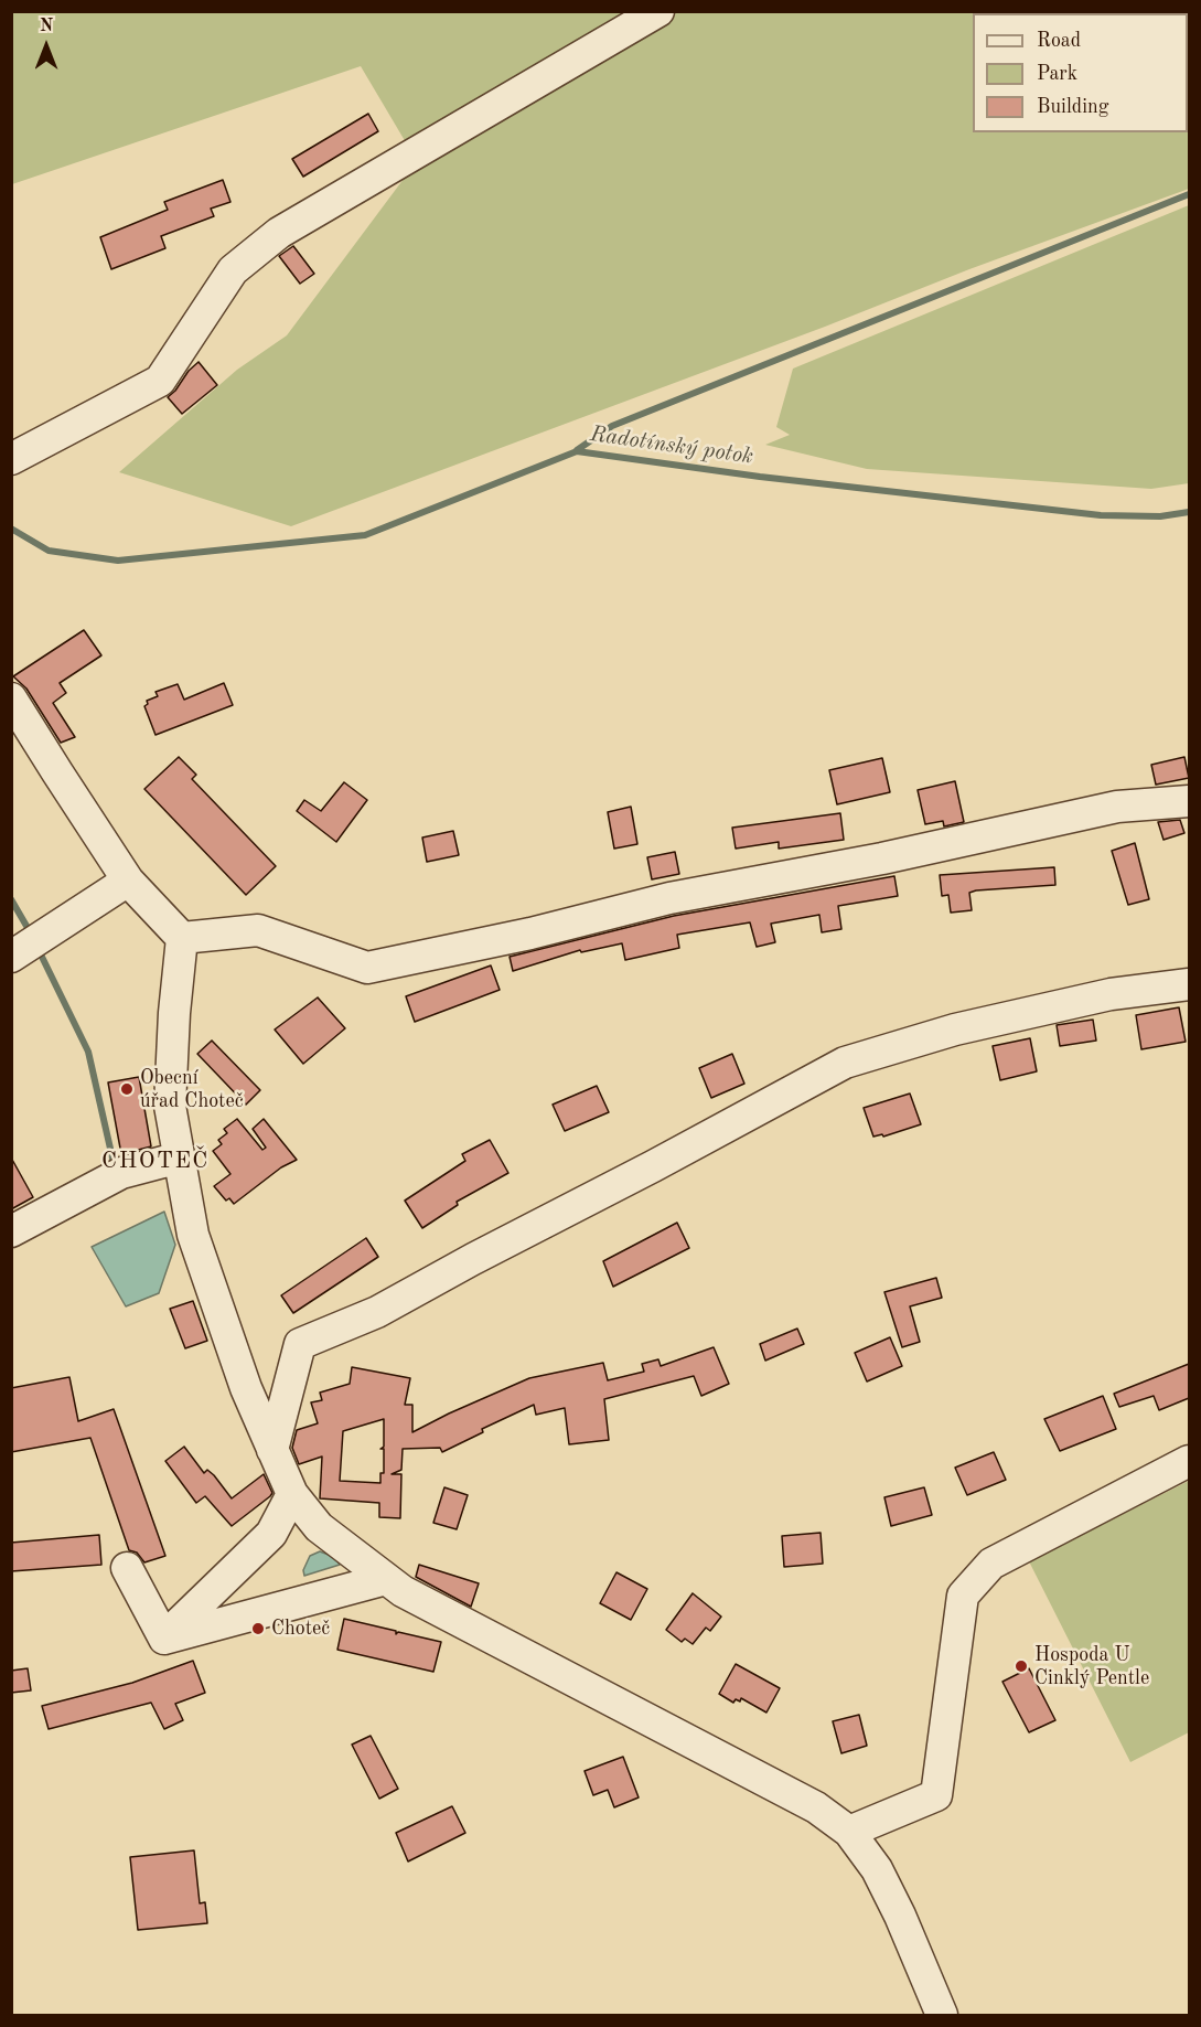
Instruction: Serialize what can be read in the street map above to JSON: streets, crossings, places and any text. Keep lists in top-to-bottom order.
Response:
{
  "districts": ["CHOTEČ"],
  "water": ["Radotínský potok"],
  "places": ["Obecní úřad Choteč", "Choteč", "Hospoda U Cinklý Pentle"],
  "legend": ["Road", "Park", "Building"],
  "north": "top"
}
